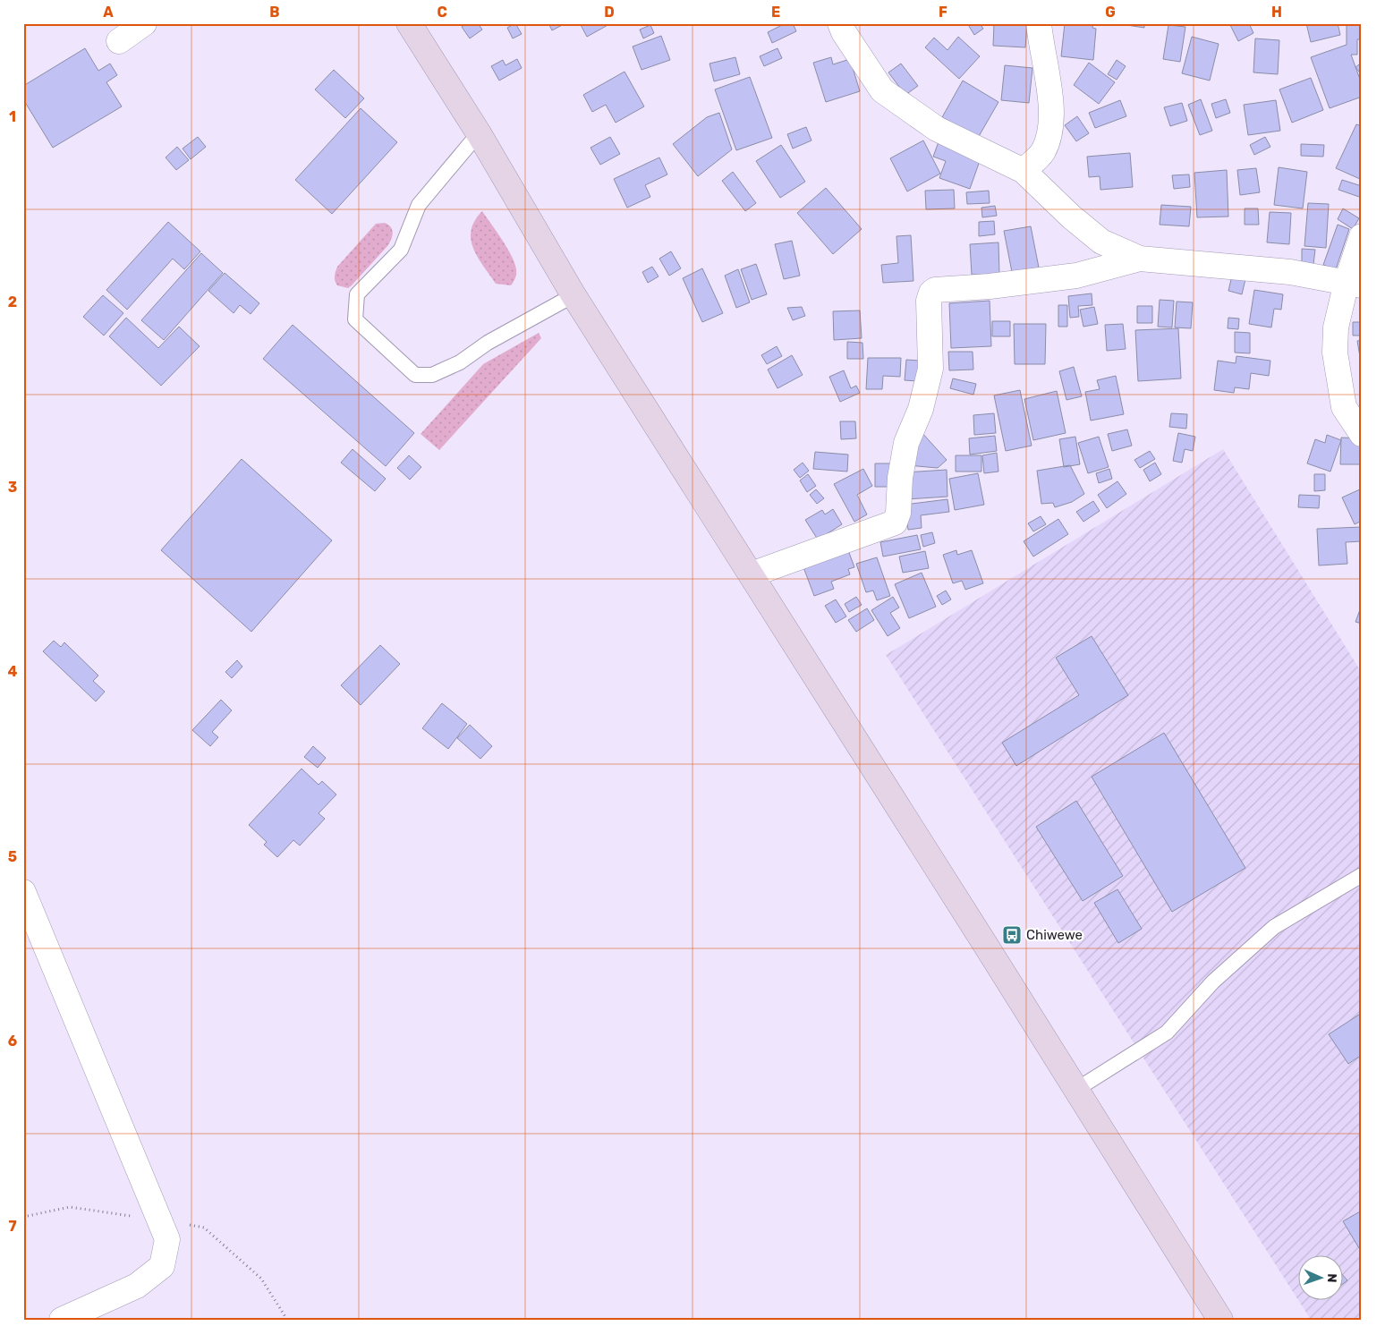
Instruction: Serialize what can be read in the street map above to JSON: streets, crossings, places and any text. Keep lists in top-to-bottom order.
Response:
{
  "places": {
    "bus stop": ["Chiwewe"]
  },
  "north": "right",
  "grid": {
    "columns": [
      "A",
      "B",
      "C",
      "D",
      "E",
      "F",
      "G",
      "H"
    ],
    "rows": [
      "1",
      "2",
      "3",
      "4",
      "5",
      "6",
      "7"
    ]
  }
}
